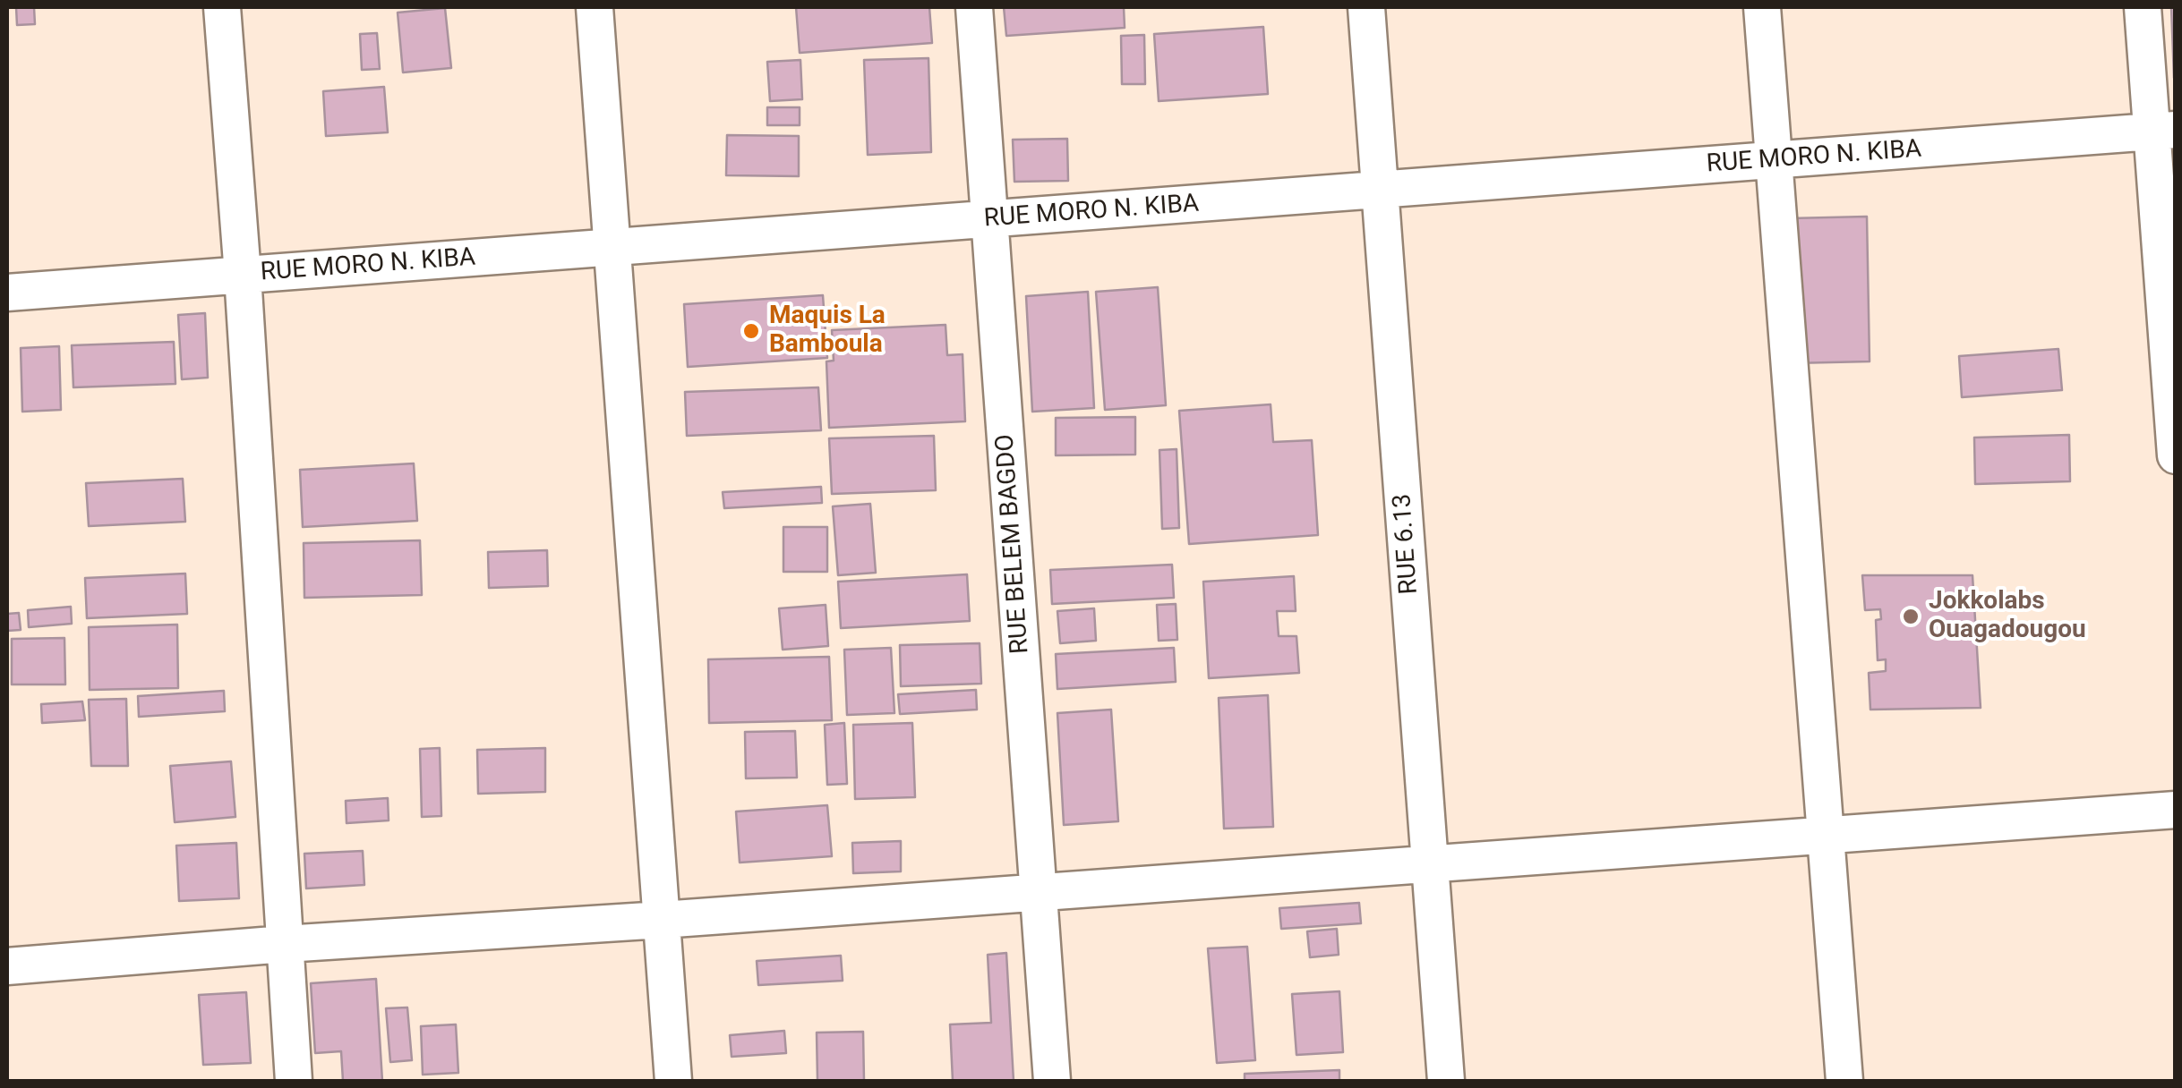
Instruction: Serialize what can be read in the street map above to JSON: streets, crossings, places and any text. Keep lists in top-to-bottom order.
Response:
{
  "streets": {
    "street": ["RUE MORO N. KIBA", "RUE BELEM BAGDO", "RUE 6.13"]
  },
  "crossings": [
    ["RUE MORO N. KIBA", "RUE BELEM BAGDO"],
    ["RUE MORO N. KIBA", "RUE 6.13"]
  ],
  "places": ["Maquis La Bamboula", "Jokkolabs Ouagadougou"]
}
